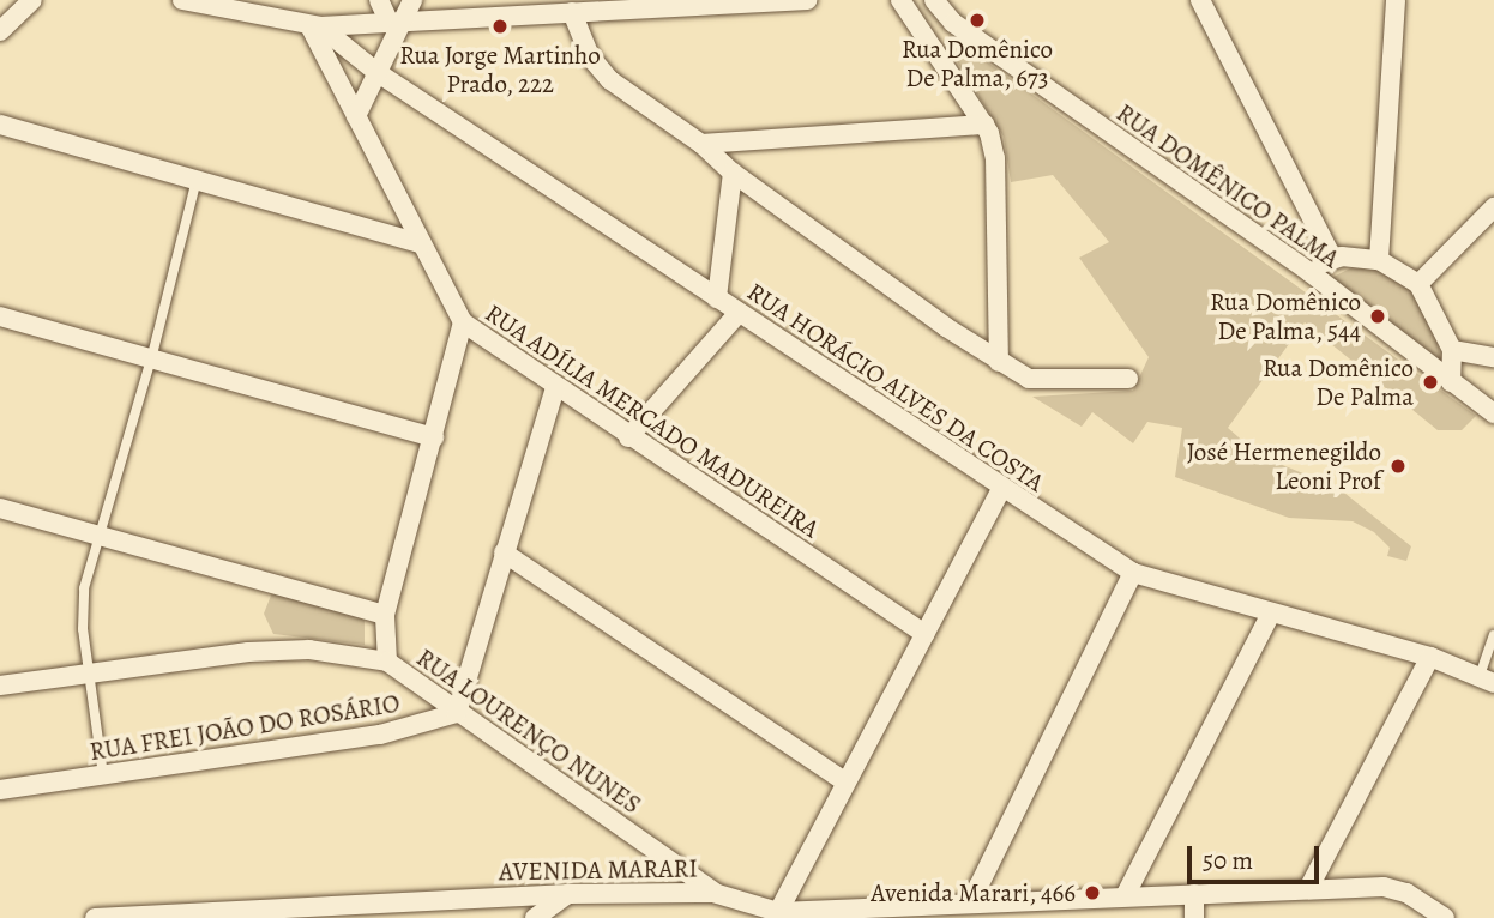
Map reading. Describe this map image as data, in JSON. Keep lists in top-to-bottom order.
{
  "streets": {
    "street": [
      "RUA DOMÊNICO PALMA",
      "RUA HORÁCIO ALVES DA COSTA",
      "RUA ADÍLIA MERCADO MADUREIRA",
      "RUA FREI JOÃO DO ROSÁRIO",
      "RUA LOURENÇO NUNES",
      "AVENIDA MARARI"
    ]
  },
  "crossings": [
    ["RUA HORÁCIO ALVES DA COSTA", "RUA ADÍLIA MERCADO MADUREIRA"],
    ["RUA FREI JOÃO DO ROSÁRIO", "RUA LOURENÇO NUNES"],
    ["RUA LOURENÇO NUNES", "AVENIDA MARARI"]
  ],
  "places": [
    "Rua Domênico De Palma, 673",
    "Rua Jorge Martinho Prado, 222",
    "Rua Domênico De Palma, 544",
    "Rua Domênico De Palma",
    "José Hermenegildo Leoni Prof",
    "Avenida Marari, 466"
  ],
  "scale_bar": "50 m"
}
